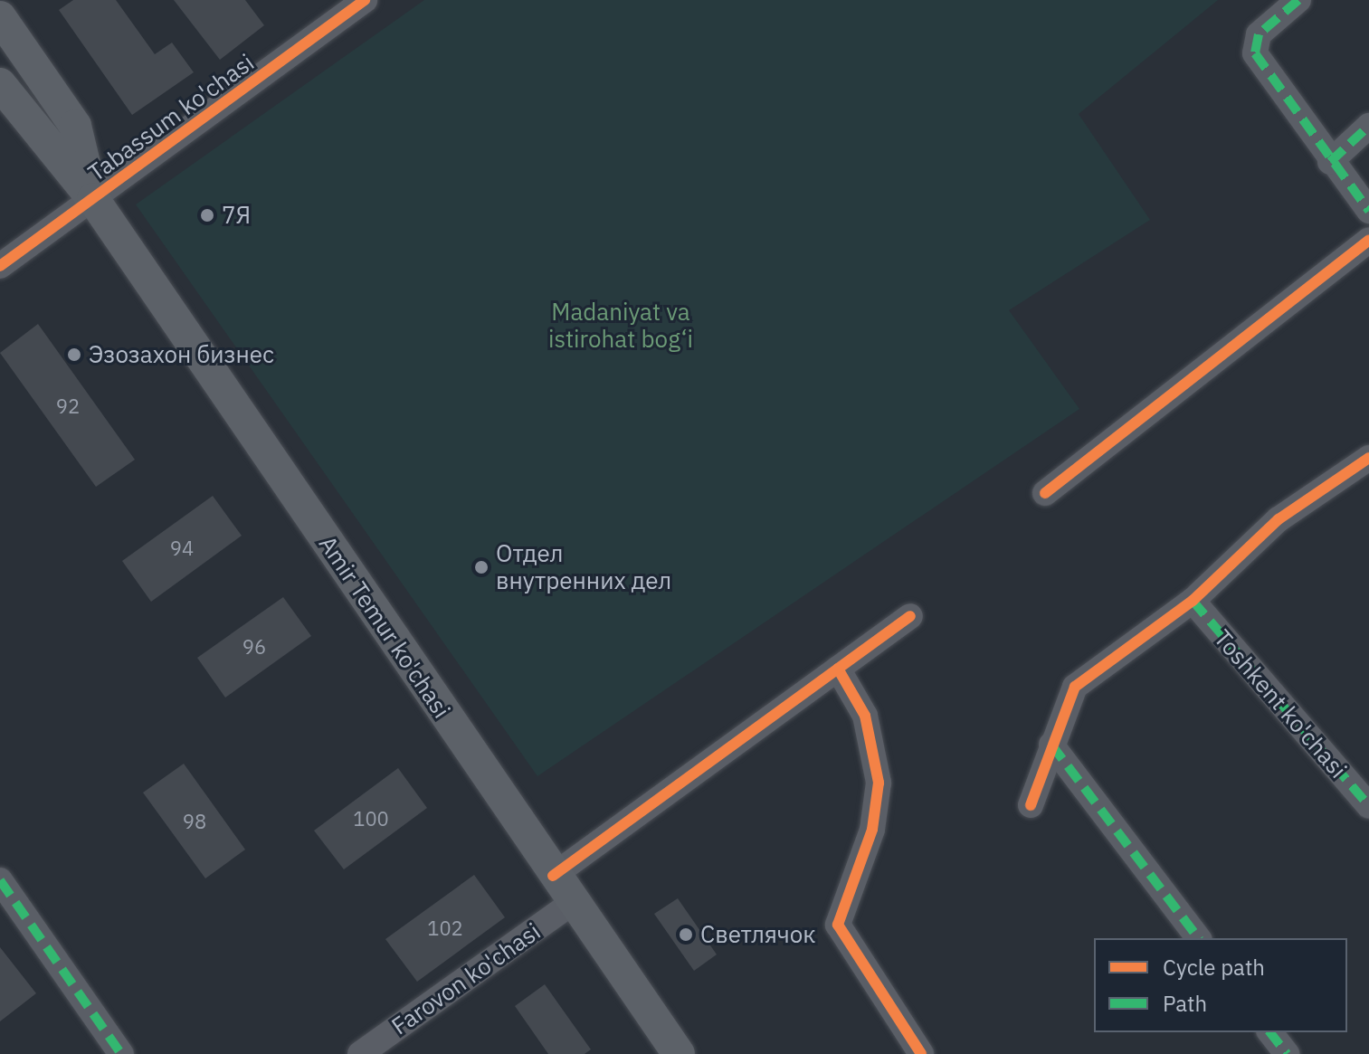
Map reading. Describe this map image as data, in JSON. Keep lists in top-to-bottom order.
{
  "streets": {
    "main road": ["Amir Temur ko'chasi"],
    "street": ["Tabassum ko'chasi", "Toshkent ko'chasi", "Farovon ko'chasi"]
  },
  "crossings": [
    ["Tabassum ko'chasi", "Amir Temur ko'chasi"],
    ["Amir Temur ko'chasi", "Farovon ko'chasi"]
  ],
  "parks": ["Madaniyat va istirohat bog‘i"],
  "places": [
    "7Я",
    "Эзозахон бизнес",
    "Отдел внутренних дел",
    "Светлячок"
  ],
  "house_numbers": [
    "92",
    "94",
    "96",
    "100",
    "98",
    "102"
  ],
  "legend": ["Cycle path", "Path"]
}
